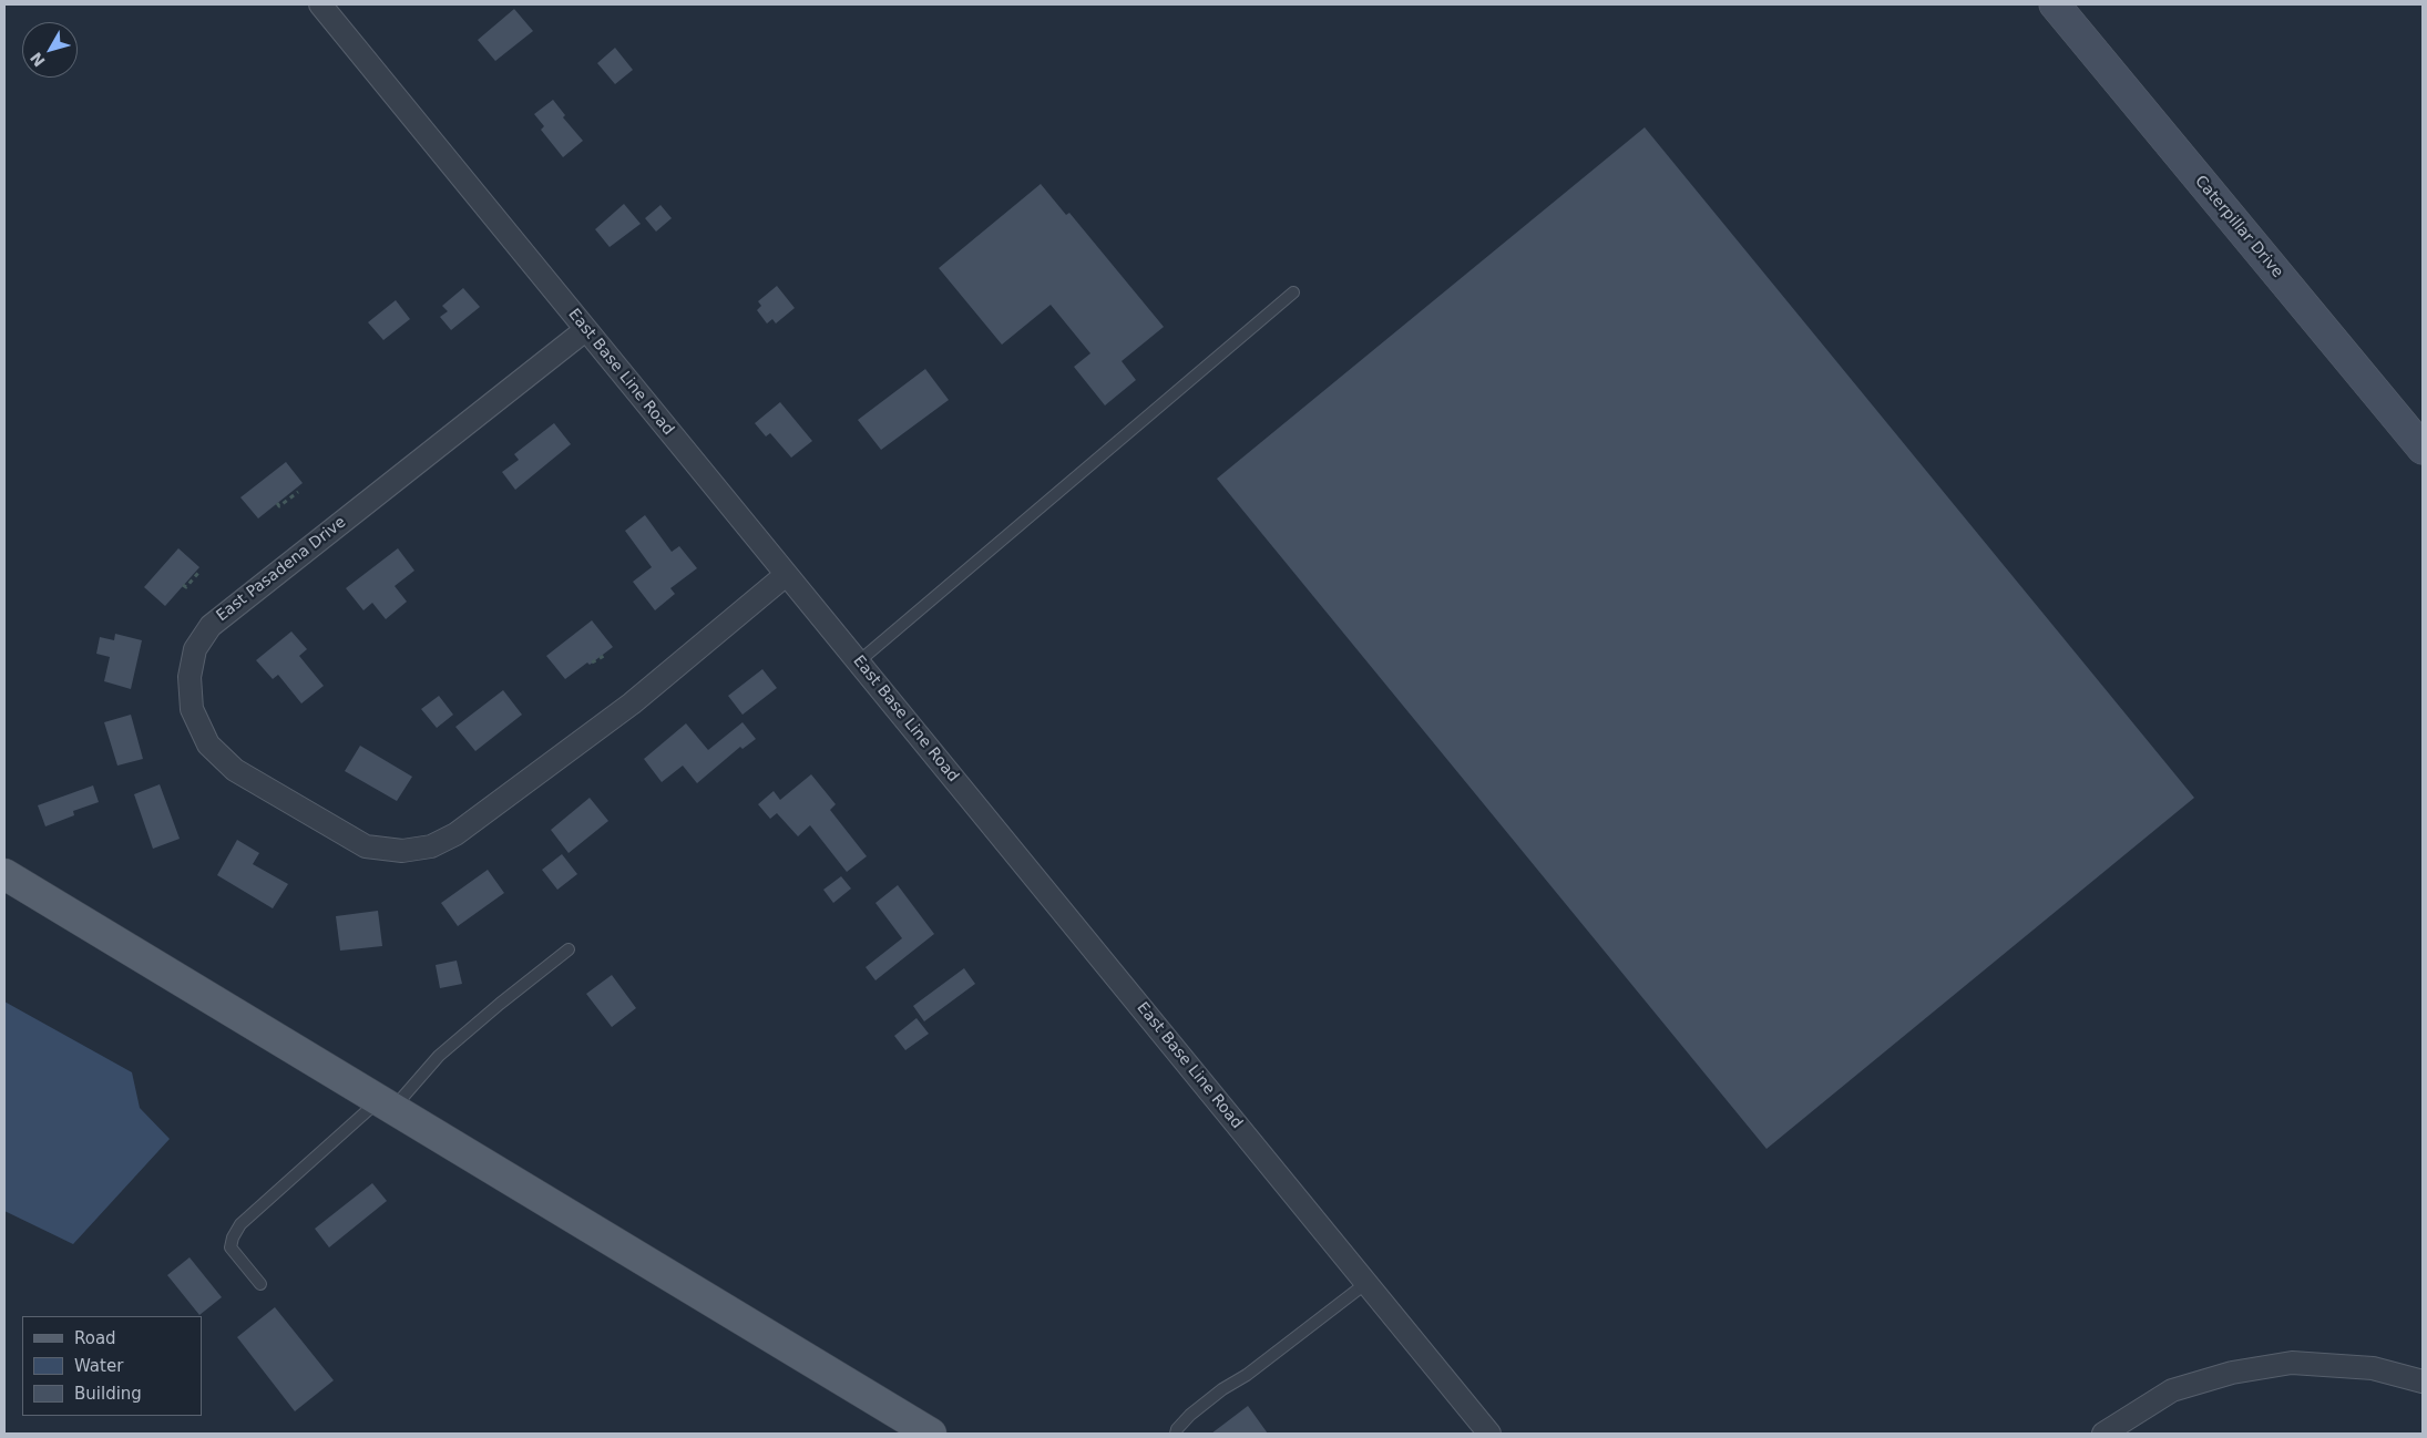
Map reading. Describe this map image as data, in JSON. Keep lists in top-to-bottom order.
{
  "streets": {
    "street": ["Caterpillar Drive", "East Base Line Road", "East Pasadena Drive"]
  },
  "crossings": [
    ["East Base Line Road", "East Pasadena Drive"]
  ],
  "legend": ["Road", "Water", "Building"],
  "north": "bottom left"
}
